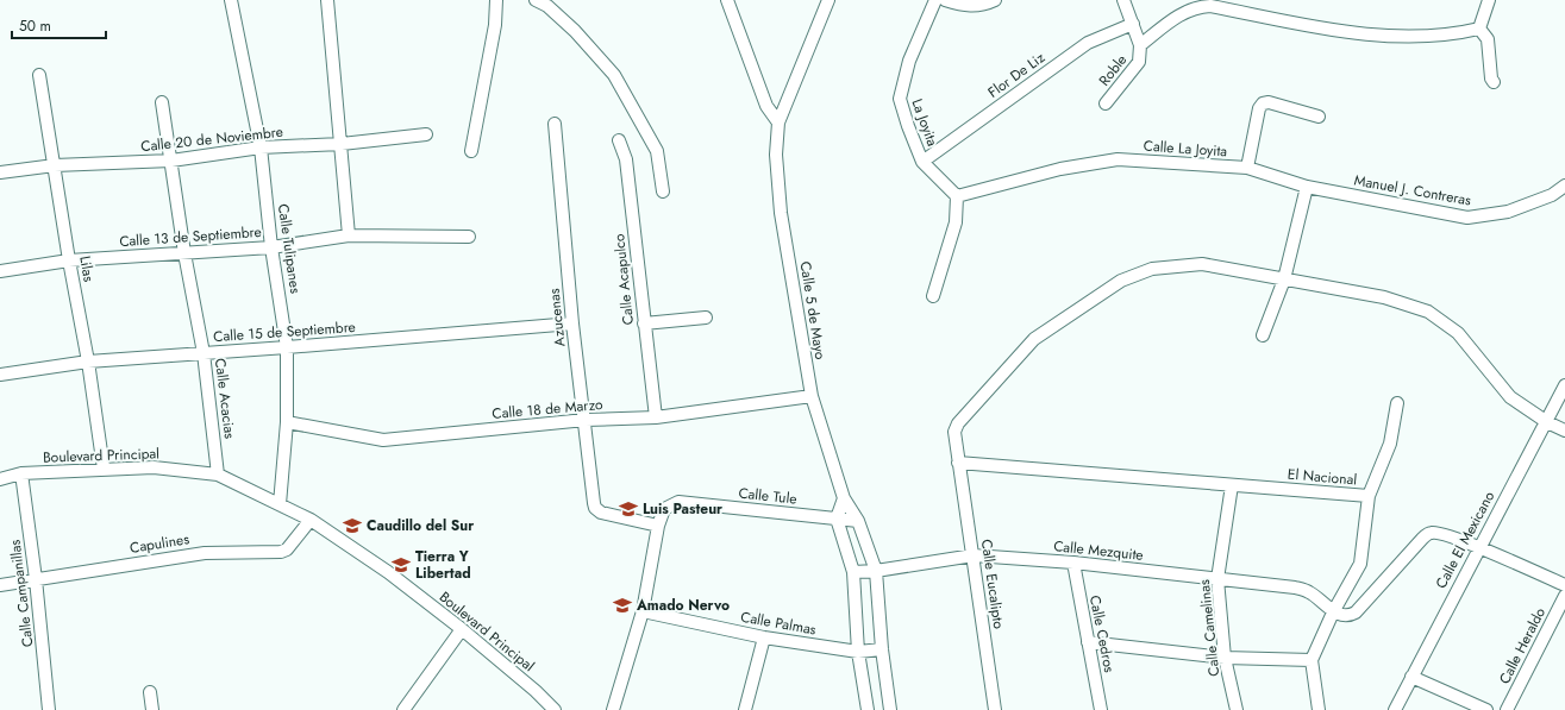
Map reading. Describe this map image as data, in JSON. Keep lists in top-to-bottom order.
{
  "streets": {
    "street": [
      "Roble",
      "Flor De Liz",
      "La Joyita",
      "Calle 20 de Noviembre",
      "Calle La Joyita",
      "Manuel J. Contreras",
      "Calle 13 de Septiembre",
      "Calle Tulipanes",
      "Lilas",
      "Calle Acapulco",
      "Calle 5 de Mayo",
      "Azucenas",
      "Calle 15 de Septiembre",
      "Calle Acacias",
      "Calle 18 de Marzo",
      "Boulevard Principal",
      "El Nacional",
      "Calle Tule",
      "Calle El Mexicano",
      "Capulines",
      "Calle Mezquite",
      "Calle Eucalipto",
      "Calle Campanillas",
      "Calle Palmas",
      "Calle Camelinas",
      "Calle Cedros",
      "Calle Heraldo"
    ]
  },
  "crossings": [
    ["Roble", "Flor De Liz"],
    ["Flor De Liz", "La Joyita"],
    ["La Joyita", "Calle La Joyita"],
    ["Calle 20 de Noviembre", "Calle Tulipanes"],
    ["Calle 20 de Noviembre", "Lilas"],
    ["Calle 20 de Noviembre", "Calle Acacias"],
    ["Calle La Joyita", "Manuel J. Contreras"],
    ["Calle 13 de Septiembre", "Calle Tulipanes"],
    ["Calle 13 de Septiembre", "Lilas"],
    ["Calle 13 de Septiembre", "Calle Acacias"],
    ["Calle Tulipanes", "Calle 15 de Septiembre"],
    ["Calle Tulipanes", "Calle 18 de Marzo"],
    ["Calle Tulipanes", "Boulevard Principal"],
    ["Lilas", "Calle 15 de Septiembre"],
    ["Lilas", "Boulevard Principal"],
    ["Calle Acapulco", "Calle 18 de Marzo"],
    ["Calle 5 de Mayo", "Calle 18 de Marzo"],
    ["Calle 5 de Mayo", "Calle Tule"],
    ["Calle 5 de Mayo", "Calle Mezquite"],
    ["Calle 5 de Mayo", "Calle Palmas"],
    ["Azucenas", "Calle 15 de Septiembre"],
    ["Azucenas", "Calle 18 de Marzo"],
    ["Azucenas", "Calle Tule"],
    ["Calle 15 de Septiembre", "Calle Acacias"],
    ["Calle Acacias", "Boulevard Principal"],
    ["Boulevard Principal", "Capulines"],
    ["Boulevard Principal", "Calle Campanillas"],
    ["El Nacional", "Calle Mezquite"],
    ["El Nacional", "Calle Eucalipto"],
    ["El Nacional", "Calle Camelinas"],
    ["Calle El Mexicano", "Calle Eucalipto"],
    ["Capulines", "Calle Campanillas"],
    ["Calle Mezquite", "Calle Eucalipto"],
    ["Calle Mezquite", "Calle Camelinas"],
    ["Calle Mezquite", "Calle Cedros"]
  ],
  "places": {
    "school or university": [
      "Luis Pasteur",
      "Caudillo del Sur",
      "Tierra Y Libertad",
      "Amado Nervo"
    ]
  },
  "scale_bar": "50 m"
}
